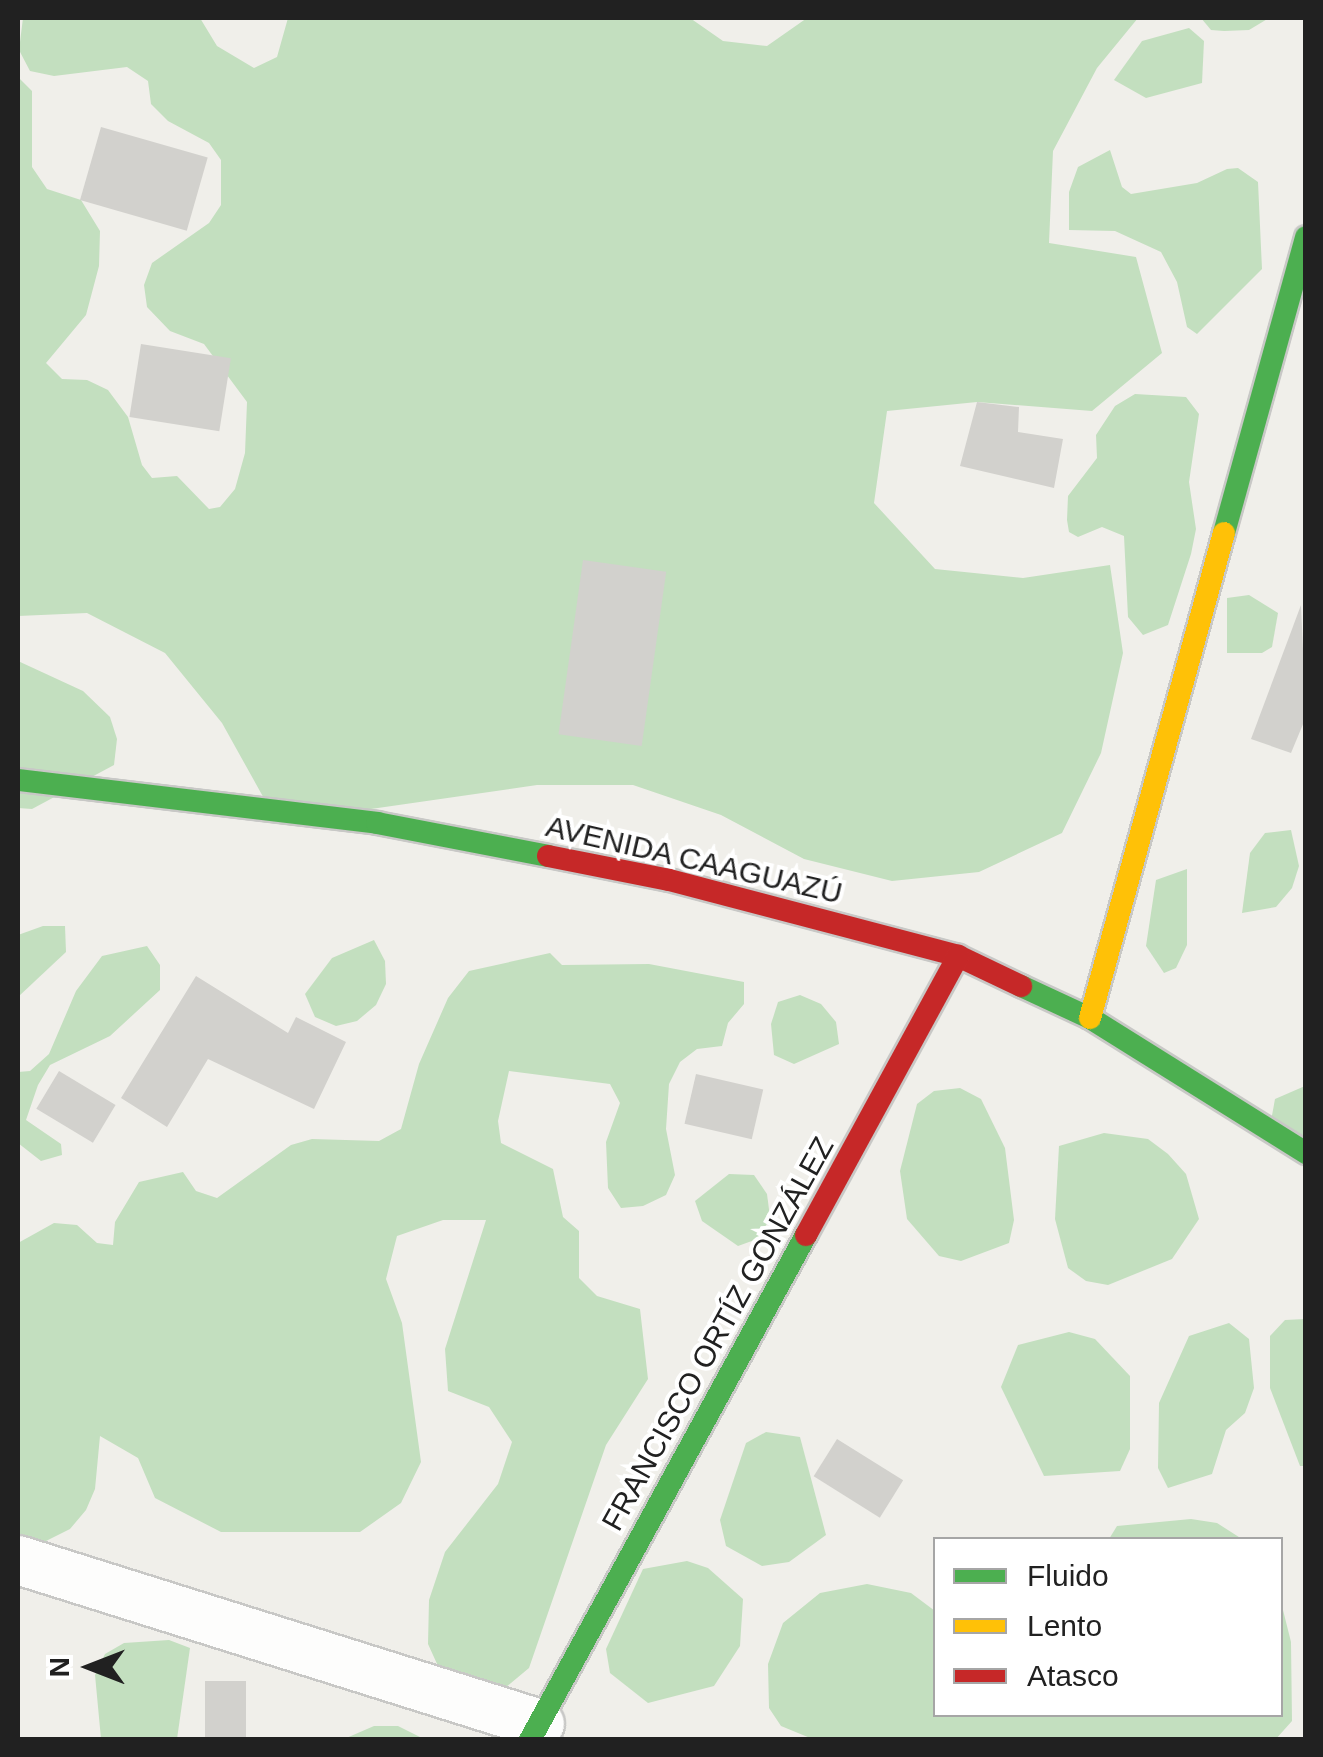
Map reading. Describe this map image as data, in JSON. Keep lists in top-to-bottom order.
{
  "streets": {
    "street": ["AVENIDA CAAGUAZÚ", "FRANCISCO ORTÍZ GONZÁLEZ"]
  },
  "crossings": [
    ["AVENIDA CAAGUAZÚ", "FRANCISCO ORTÍZ GONZÁLEZ"]
  ],
  "legend": ["Fluido", "Lento", "Atasco"],
  "north": "left"
}
